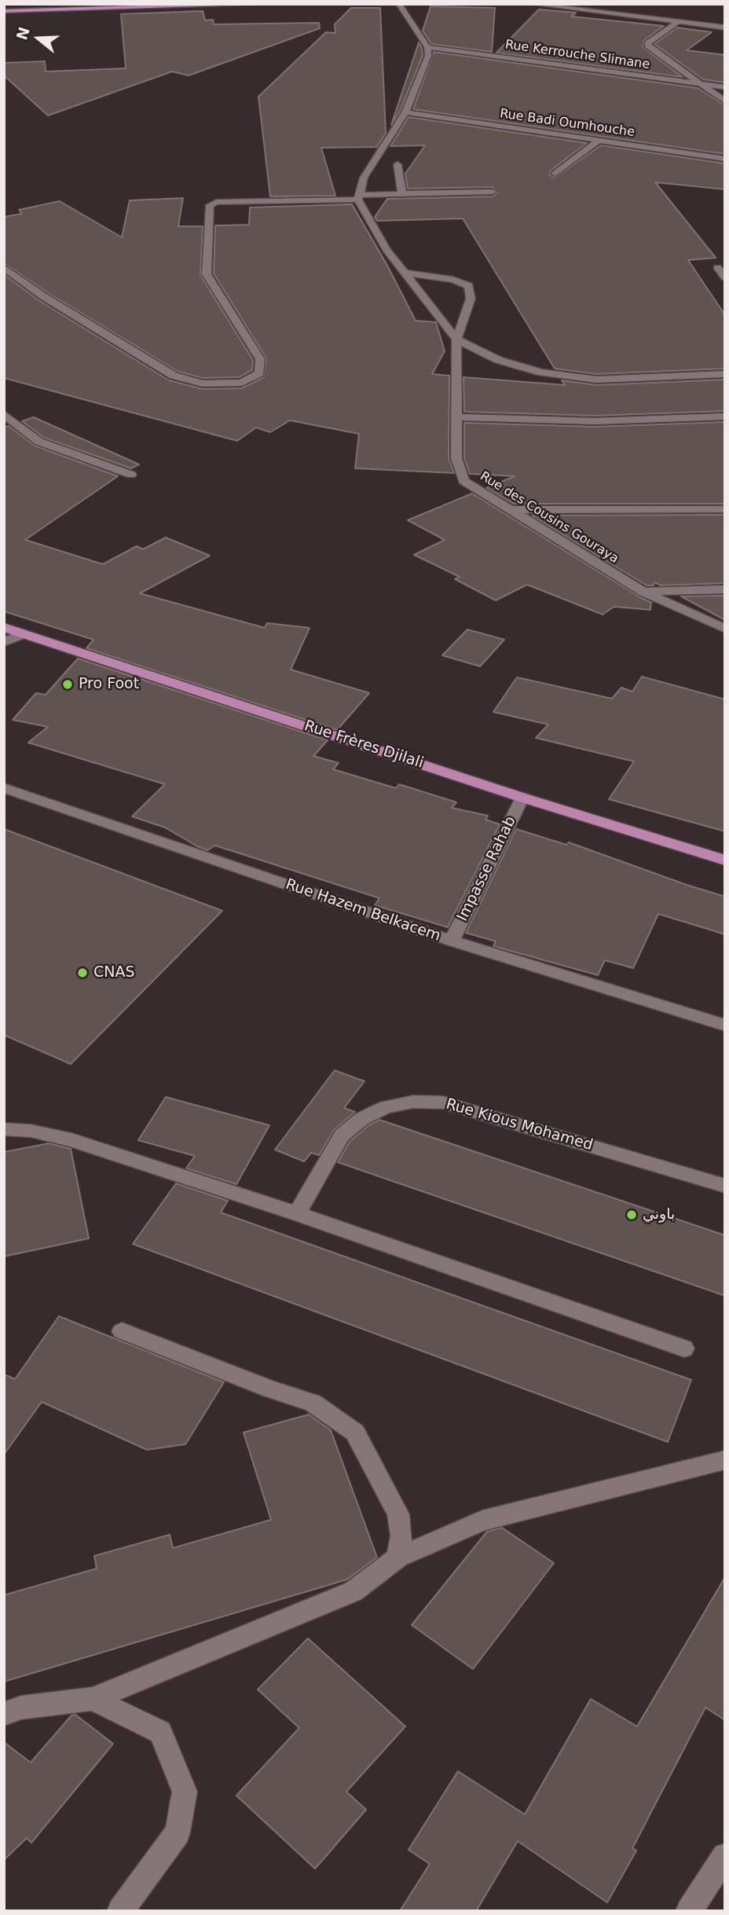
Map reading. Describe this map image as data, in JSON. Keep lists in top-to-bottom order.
{
  "streets": {
    "main road": ["Rue Frères Djilali"],
    "street": [
      "Rue Kerrouche Slimane",
      "Rue Badi Oumhouche",
      "Rue des Cousins Gouraya",
      "Impasse Rahab",
      "Rue Hazem Belkacem",
      "Rue Kious Mohamed"
    ]
  },
  "crossings": [
    ["Rue Frères Djilali", "Impasse Rahab"],
    ["Impasse Rahab", "Rue Hazem Belkacem"]
  ],
  "places": ["Pro Foot", "CNAS", "باوني"],
  "north": "left"
}
